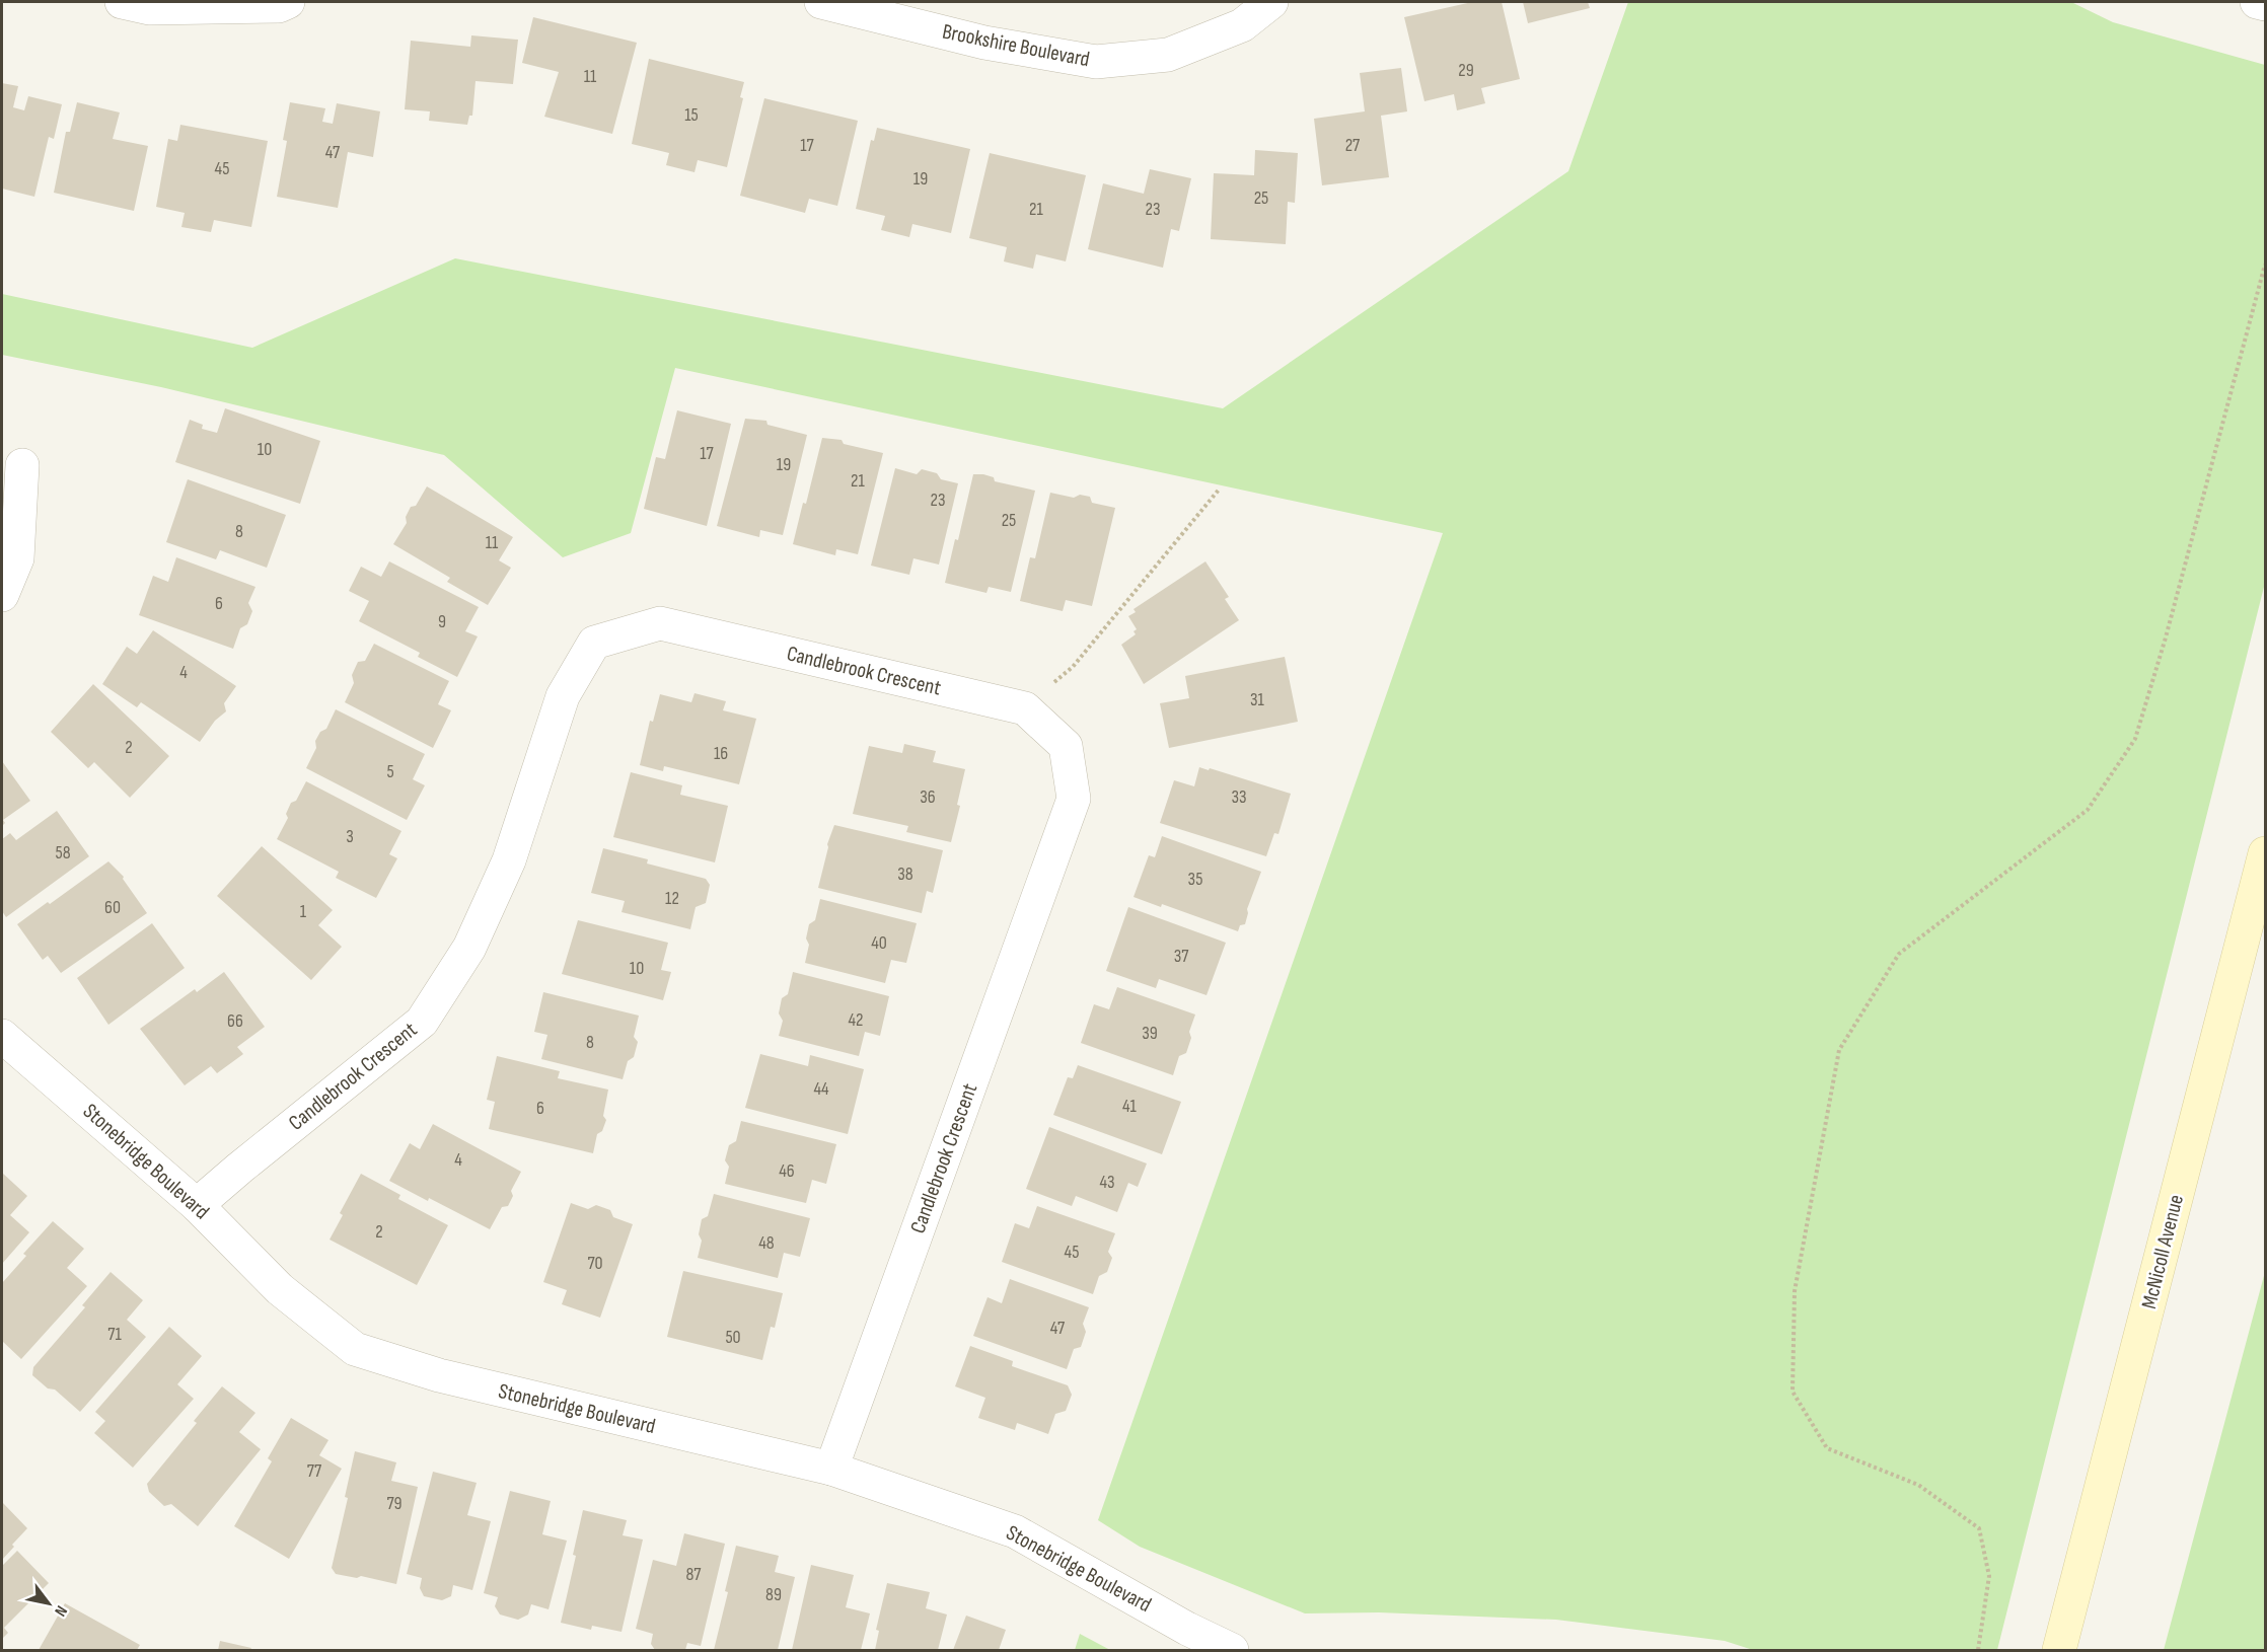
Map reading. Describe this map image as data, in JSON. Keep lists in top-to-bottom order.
{
  "streets": {
    "main road": ["McNicoll Avenue"],
    "street": ["Brookshire Boulevard", "Candlebrook Crescent", "Stonebridge Boulevard"]
  },
  "crossings": [
    ["Candlebrook Crescent", "Stonebridge Boulevard"]
  ],
  "house_numbers": [
    "29",
    "11",
    "15",
    "17",
    "27",
    "47",
    "45",
    "19",
    "25",
    "21",
    "23",
    "10",
    "17",
    "19",
    "21",
    "23",
    "25",
    "8",
    "11",
    "6",
    "9",
    "4",
    "31",
    "2",
    "16",
    "5",
    "36",
    "33",
    "3",
    "58",
    "38",
    "35",
    "12",
    "60",
    "1",
    "40",
    "37",
    "10",
    "42",
    "66",
    "39",
    "8",
    "44",
    "41",
    "6",
    "4",
    "46",
    "43",
    "2",
    "48",
    "45",
    "70",
    "47",
    "71",
    "50",
    "77",
    "79",
    "87",
    "89"
  ],
  "north": "bottom right"
}
